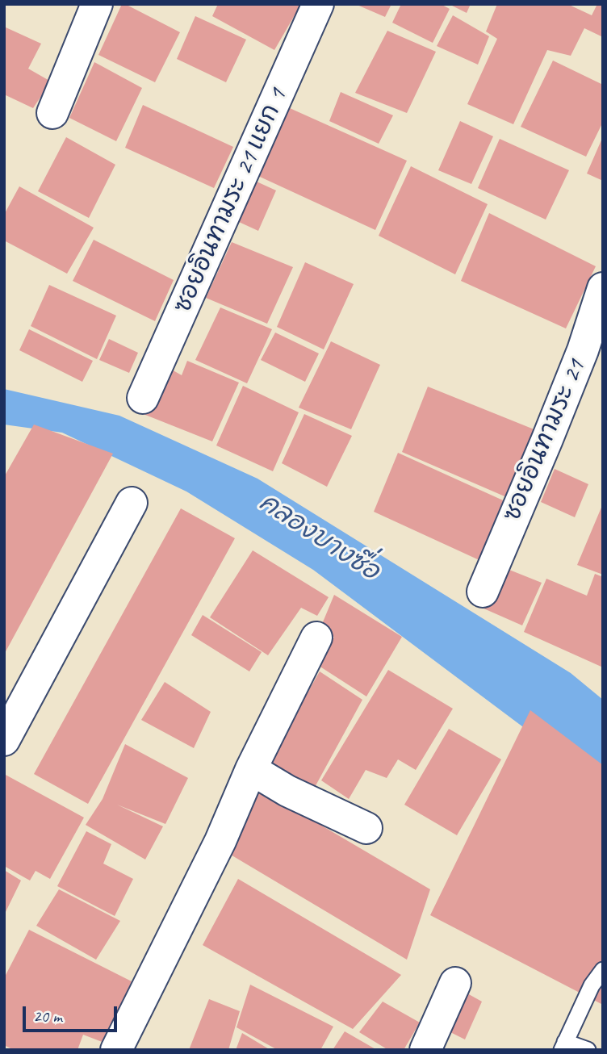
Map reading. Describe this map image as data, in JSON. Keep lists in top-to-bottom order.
{
  "streets": {
    "street": ["ซอยอินทามระ 21 แยก 1", "ซอยอินทามระ 21"]
  },
  "water": ["คลองบางซื่อ"],
  "scale_bar": "20 m"
}
